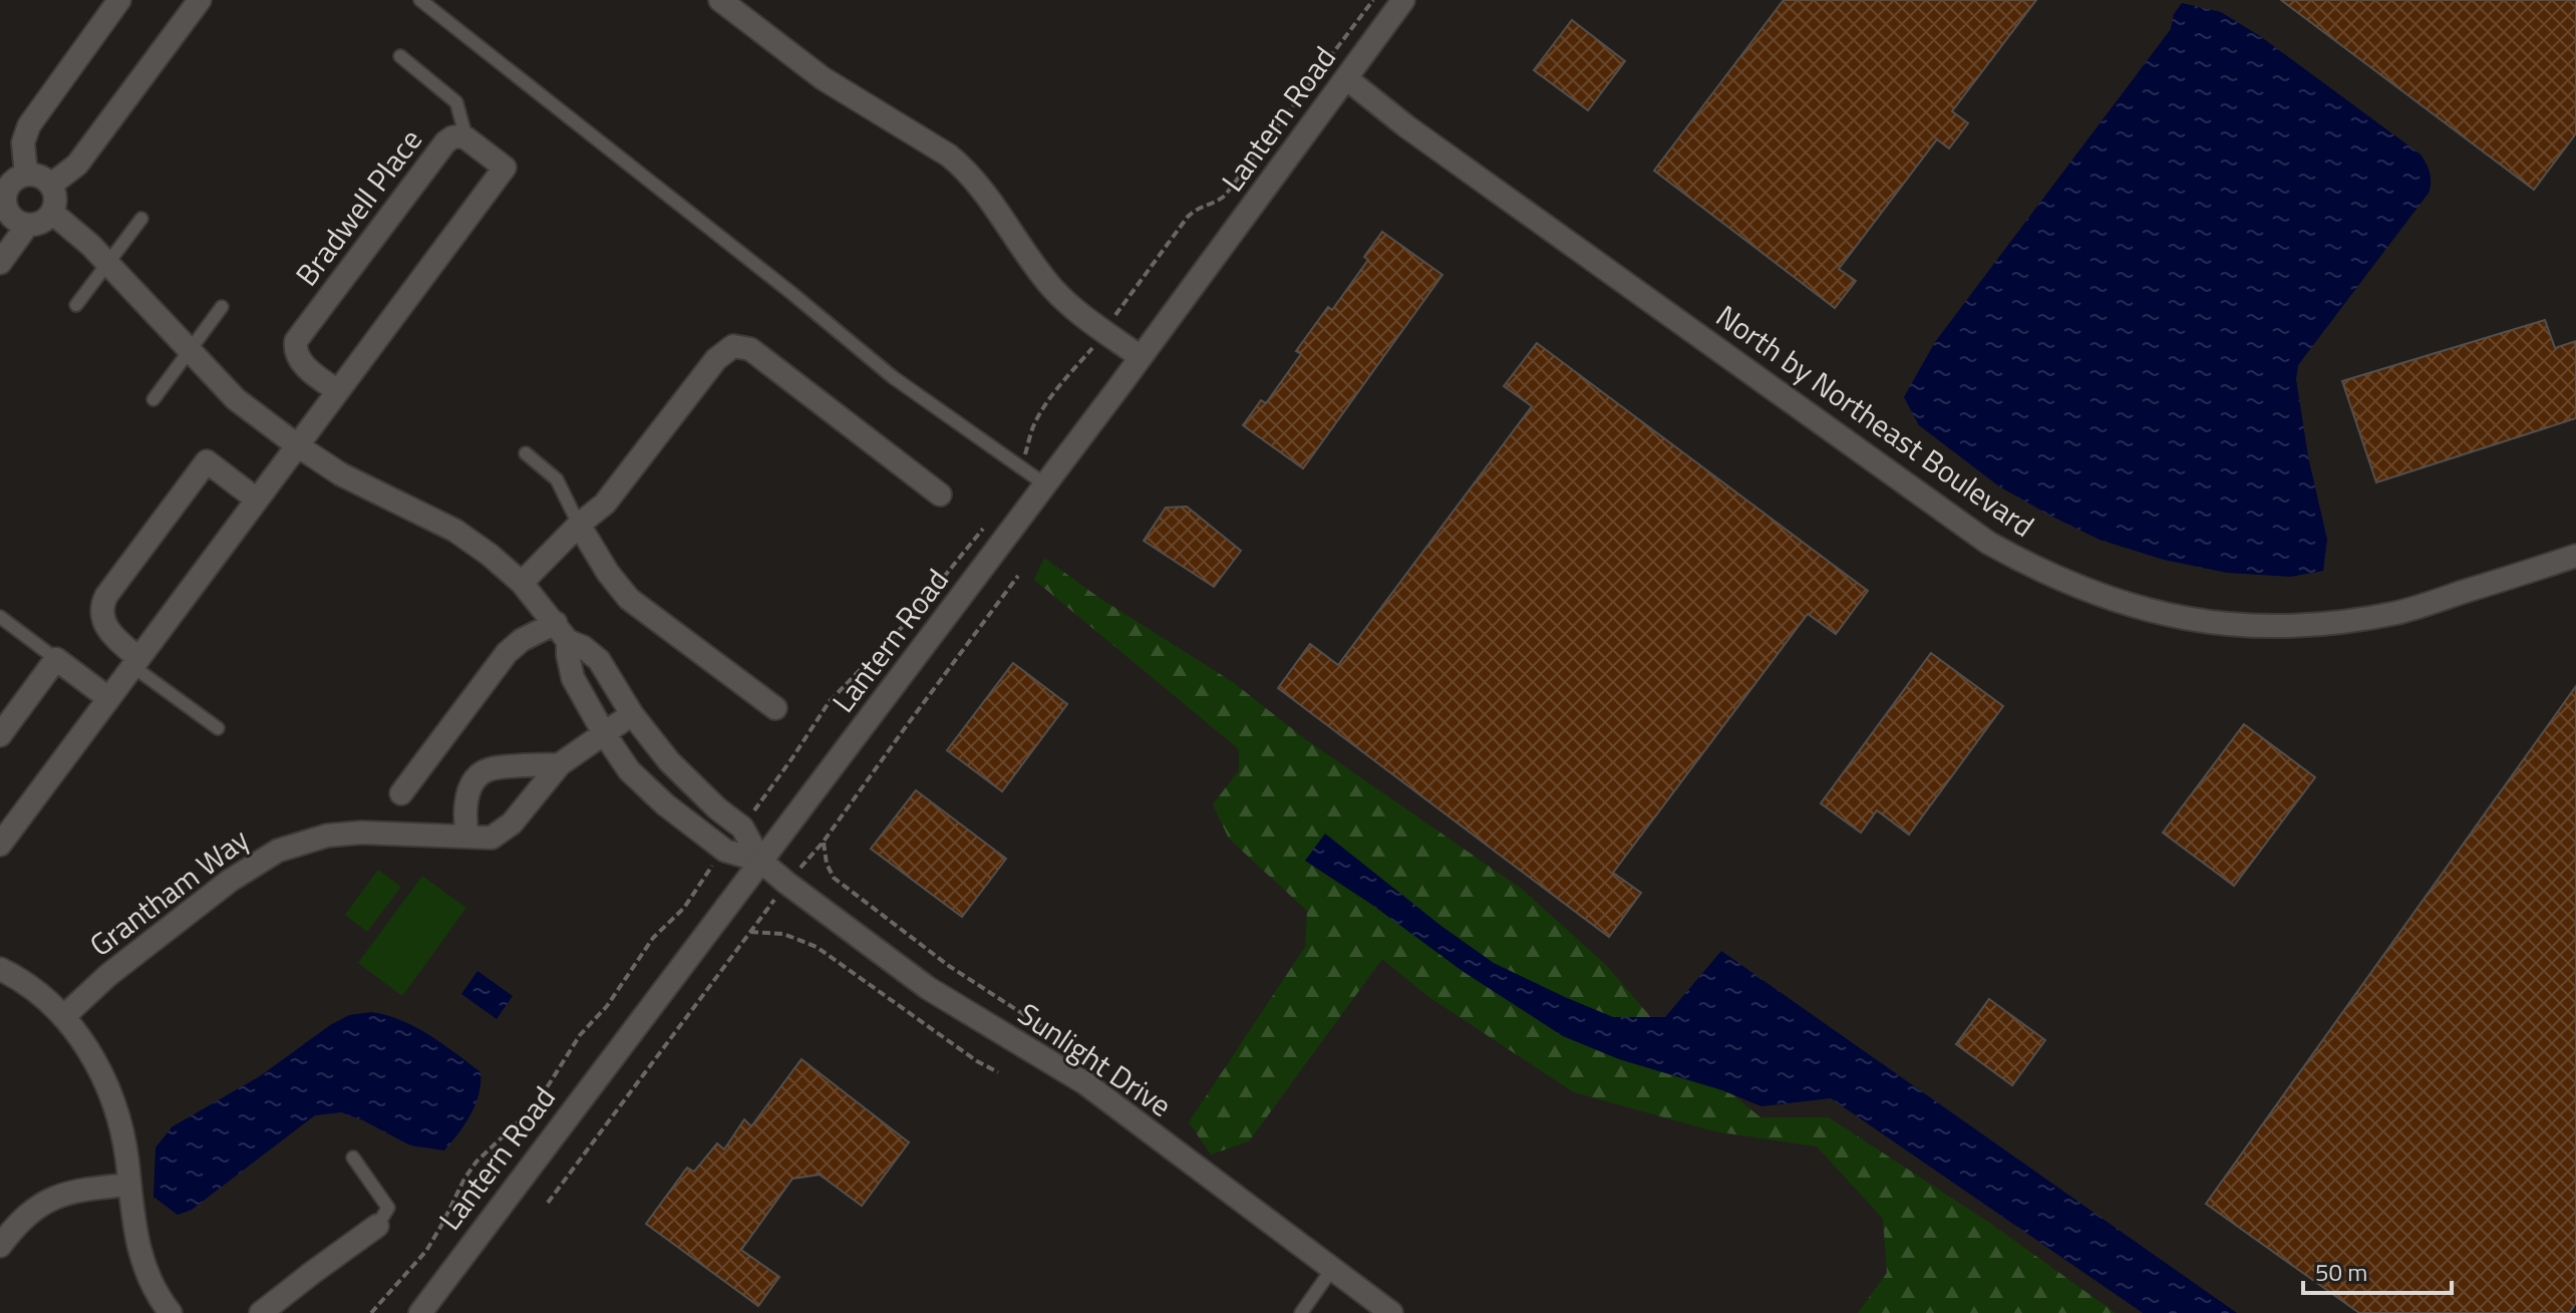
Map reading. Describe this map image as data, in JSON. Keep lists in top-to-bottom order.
{
  "streets": {
    "street": [
      "Lantern Road",
      "Bradwell Place",
      "North by Northeast Boulevard",
      "Grantham Way",
      "Sunlight Drive"
    ]
  },
  "crossings": [
    ["Lantern Road", "North by Northeast Boulevard"],
    ["Lantern Road", "Sunlight Drive"]
  ],
  "scale_bar": "50 m"
}
